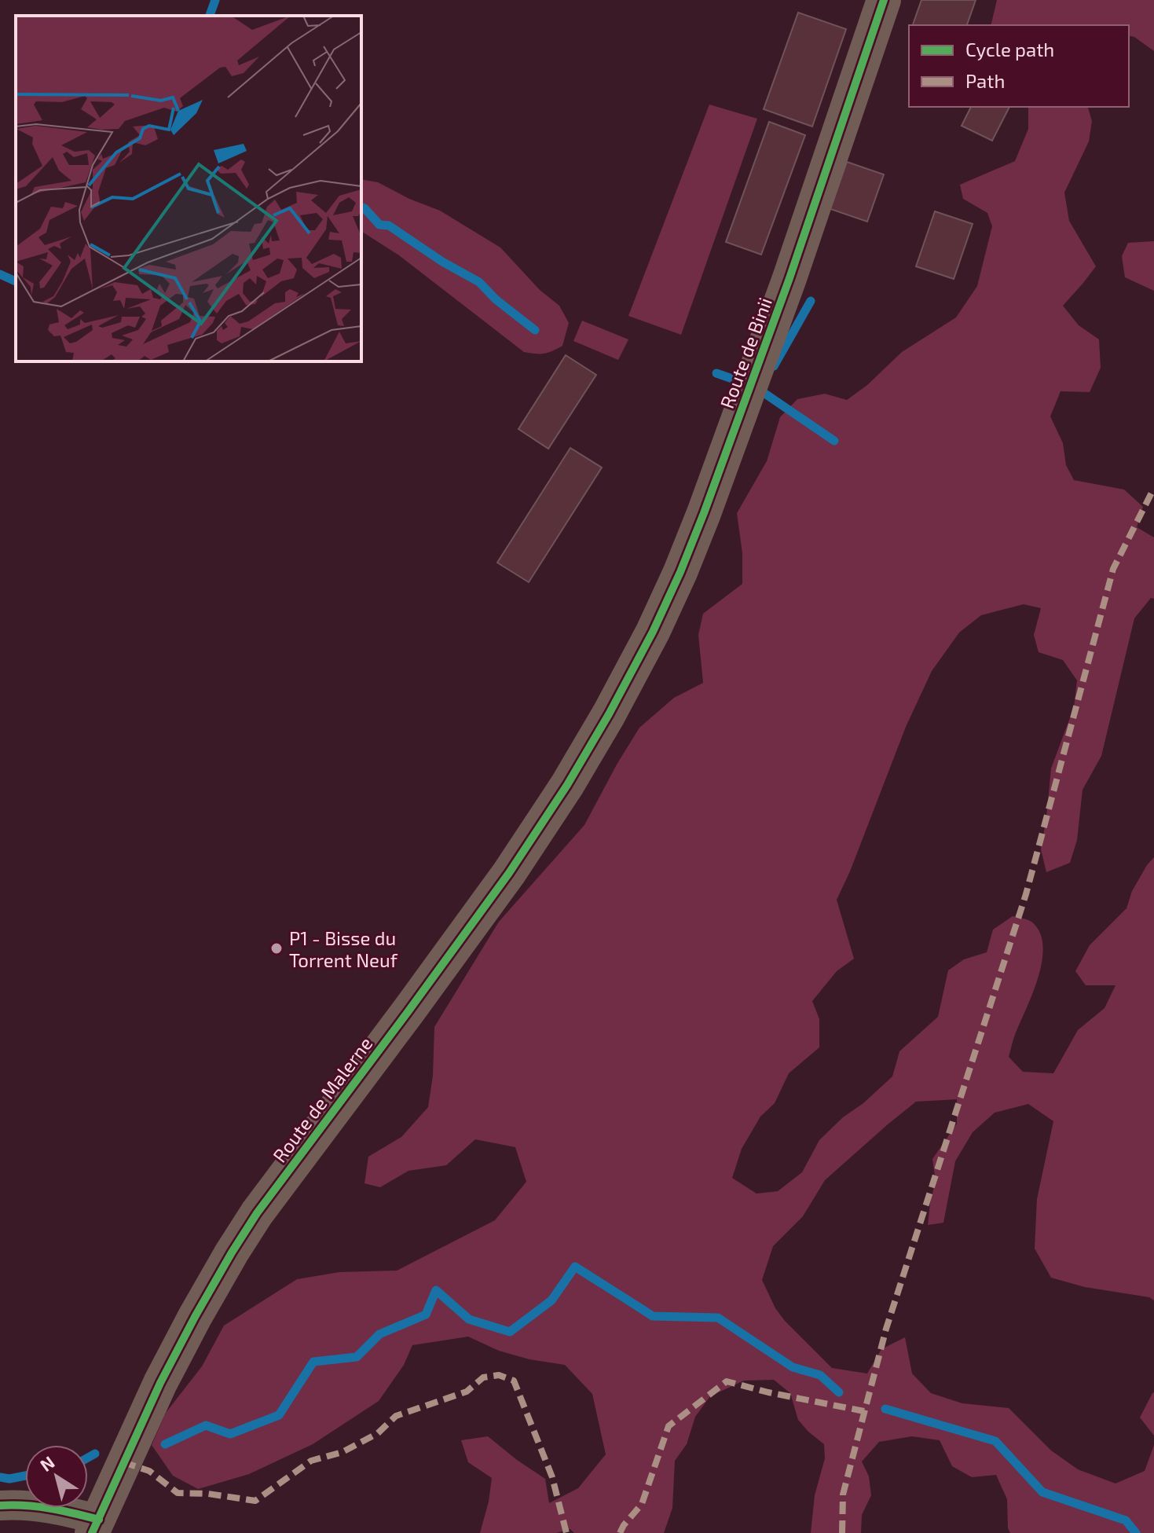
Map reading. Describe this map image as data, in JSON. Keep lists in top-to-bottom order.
{
  "streets": {
    "street": ["Route de Binii", "Route de Malerne"]
  },
  "crossings": [
    ["Route de Binii", "Route de Malerne"]
  ],
  "places": ["P1 - Bisse du Torrent Neuf"],
  "legend": ["Cycle path", "Path"],
  "north": "top left"
}
